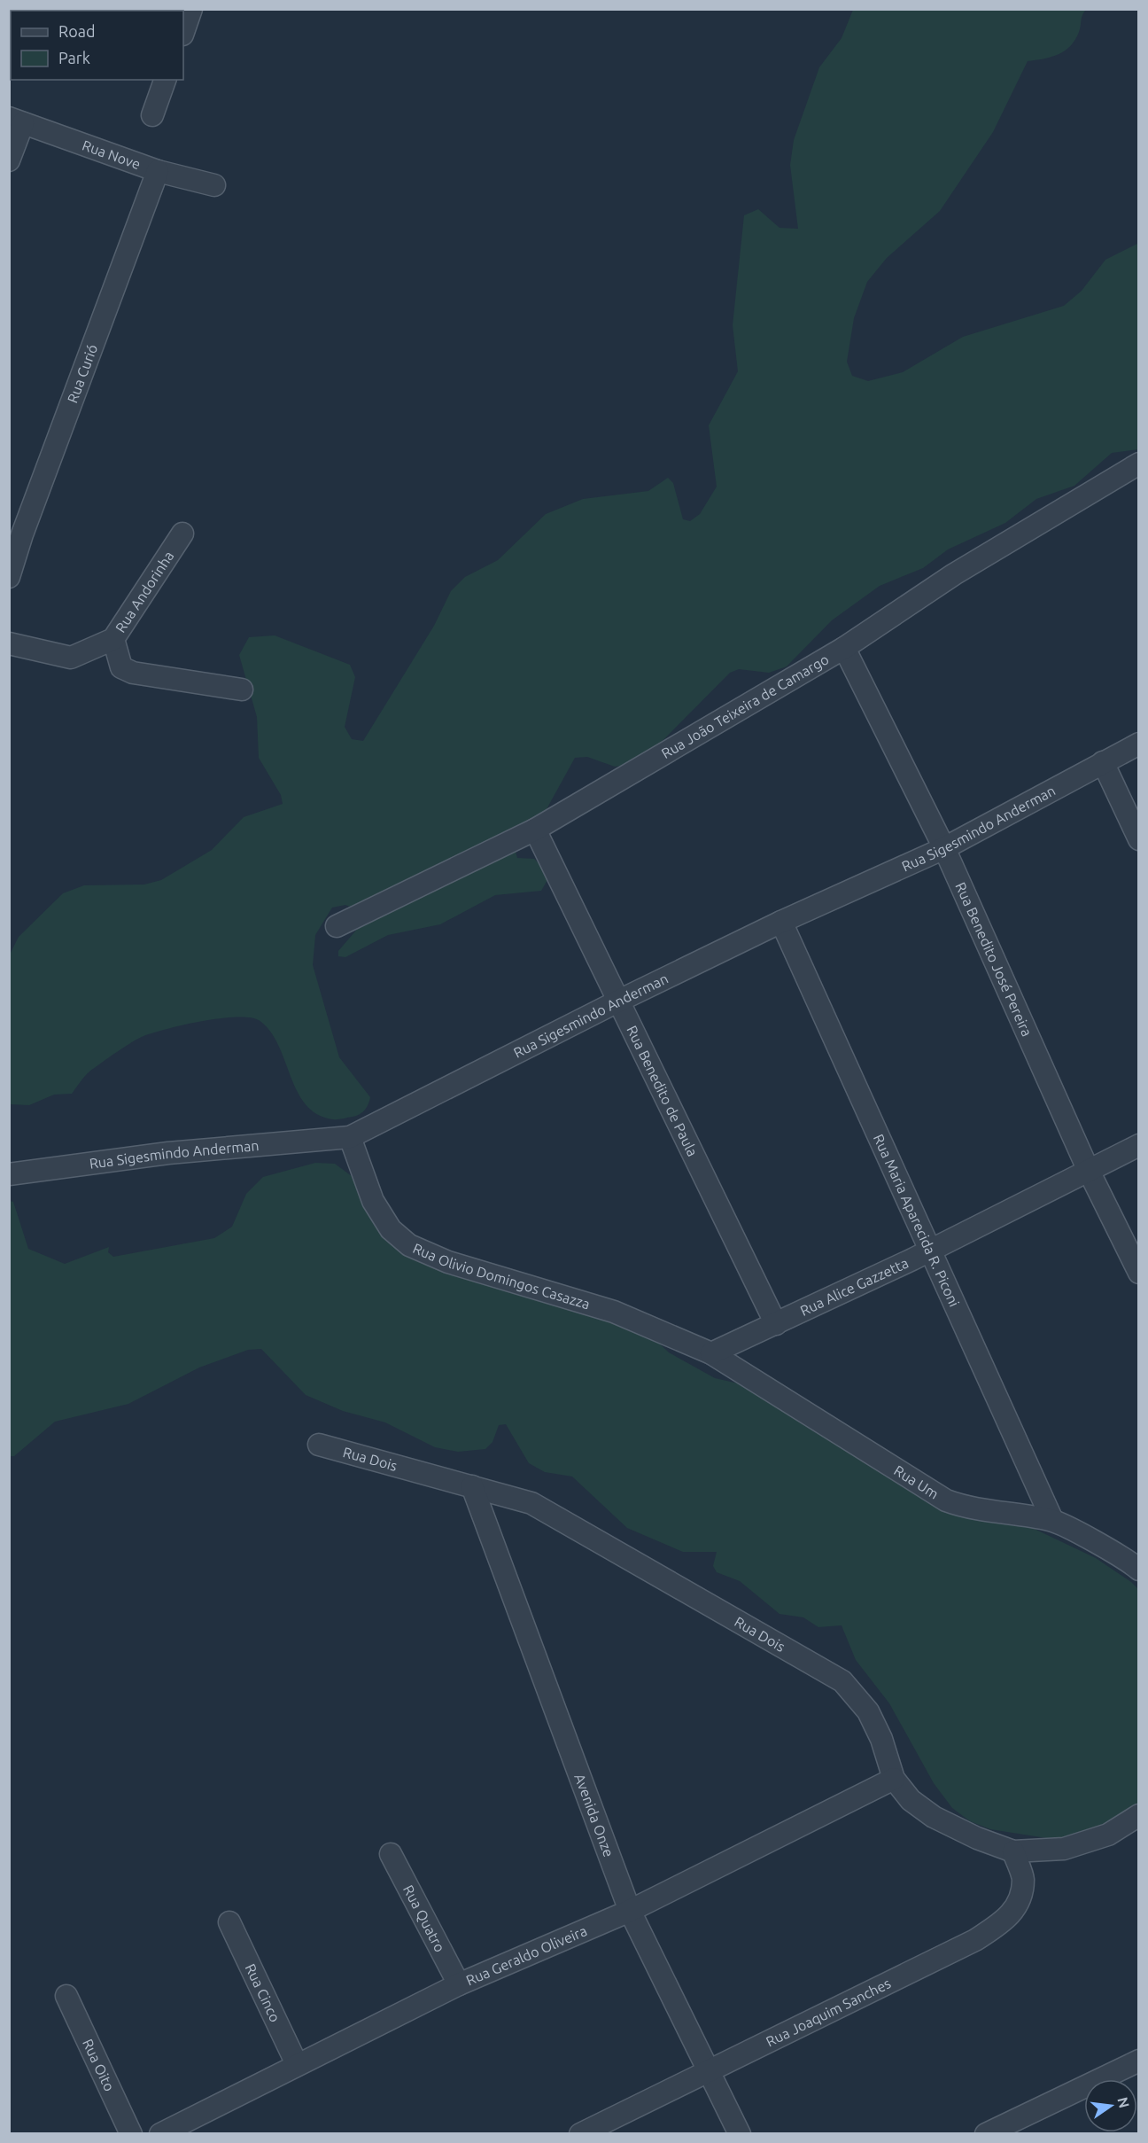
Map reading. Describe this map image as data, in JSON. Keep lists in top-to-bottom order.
{
  "streets": {
    "street": [
      "Rua Nove",
      "Rua Curió",
      "Rua Andorinha",
      "Rua João Teixeira de Camargo",
      "Rua Sigesmindo Anderman",
      "Rua Benedito José Pereira",
      "Rua Benedito de Paula",
      "Rua Maria Aparecida R. Piconi",
      "Rua Olivio Domingos Casazza",
      "Rua Alice Gazzetta",
      "Rua Dois",
      "Rua Um",
      "Avenida Onze",
      "Rua Quatro",
      "Rua Geraldo Oliveira",
      "Rua Cinco",
      "Rua Joaquim Sanches",
      "Rua Oito"
    ]
  },
  "crossings": [
    ["Rua Nove", "Rua Curió"],
    ["Rua João Teixeira de Camargo", "Rua Benedito José Pereira"],
    ["Rua João Teixeira de Camargo", "Rua Benedito de Paula"],
    ["Rua Sigesmindo Anderman", "Rua Benedito José Pereira"],
    ["Rua Sigesmindo Anderman", "Rua Benedito de Paula"],
    ["Rua Sigesmindo Anderman", "Rua Maria Aparecida R. Piconi"],
    ["Rua Sigesmindo Anderman", "Rua Olivio Domingos Casazza"],
    ["Rua Benedito José Pereira", "Rua Alice Gazzetta"],
    ["Rua Benedito de Paula", "Rua Alice Gazzetta"],
    ["Rua Maria Aparecida R. Piconi", "Rua Alice Gazzetta"],
    ["Rua Maria Aparecida R. Piconi", "Rua Um"],
    ["Rua Olivio Domingos Casazza", "Rua Alice Gazzetta"],
    ["Rua Olivio Domingos Casazza", "Rua Um"],
    ["Rua Alice Gazzetta", "Rua Um"],
    ["Rua Dois", "Avenida Onze"],
    ["Rua Dois", "Rua Geraldo Oliveira"],
    ["Rua Dois", "Rua Joaquim Sanches"],
    ["Avenida Onze", "Rua Geraldo Oliveira"],
    ["Avenida Onze", "Rua Joaquim Sanches"],
    ["Rua Quatro", "Rua Geraldo Oliveira"],
    ["Rua Geraldo Oliveira", "Rua Cinco"]
  ],
  "legend": ["Road", "Park"],
  "north": "right"
}
